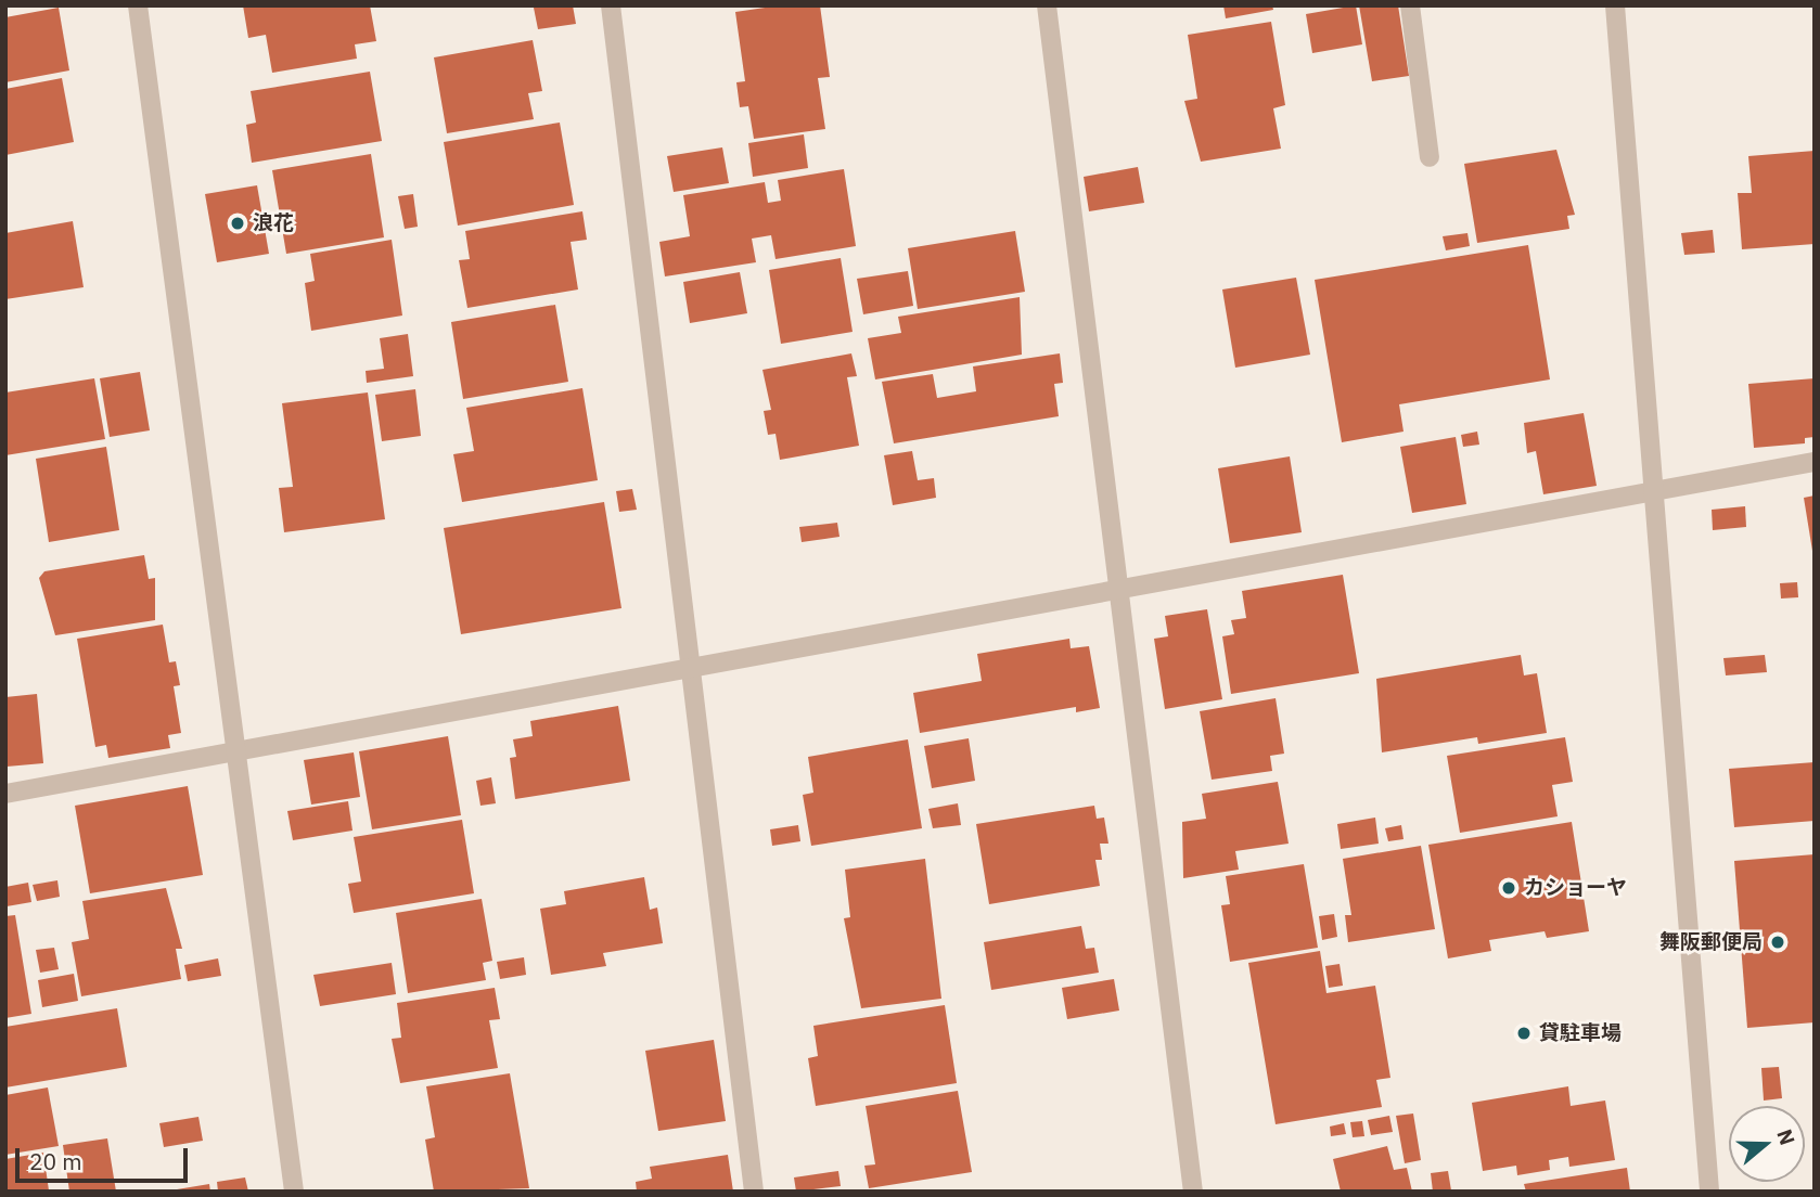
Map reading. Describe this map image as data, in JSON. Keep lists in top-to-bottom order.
{
  "places": [
    "浪花",
    "カショーヤ",
    "舞阪郵便局",
    "貸駐車場"
  ],
  "scale_bar": "20 m",
  "north": "right"
}
